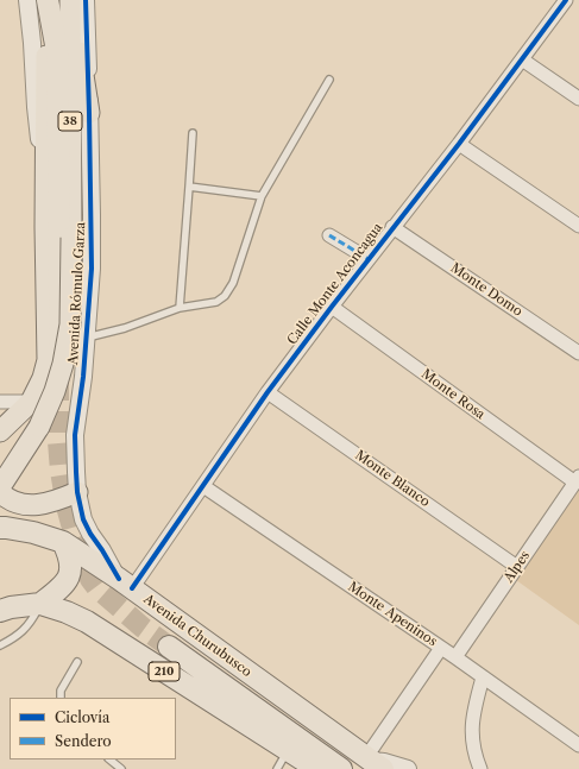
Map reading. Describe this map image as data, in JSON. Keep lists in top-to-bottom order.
{
  "streets": {
    "highway": ["Avenida Churubusco", "210"],
    "main road": ["38", "Avenida Rómulo Garza"],
    "street": [
      "Calle Monte Aconcagua",
      "Monte Domo",
      "Monte Rosa",
      "Monte Blanco",
      "Alpes",
      "Monte Apeninos"
    ]
  },
  "crossings": [
    ["Calle Monte Aconcagua", "Monte Domo"],
    ["Calle Monte Aconcagua", "Avenida Rómulo Garza"],
    ["Calle Monte Aconcagua", "Monte Rosa"],
    ["Calle Monte Aconcagua", "Monte Blanco"],
    ["Calle Monte Aconcagua", "Monte Apeninos"],
    ["Calle Monte Aconcagua", "Avenida Churubusco"],
    ["Avenida Rómulo Garza", "Avenida Churubusco"],
    ["Monte Rosa", "Alpes"],
    ["Monte Blanco", "Alpes"],
    ["Alpes", "Monte Apeninos"]
  ],
  "legend": ["Ciclovía", "Sendero"]
}
